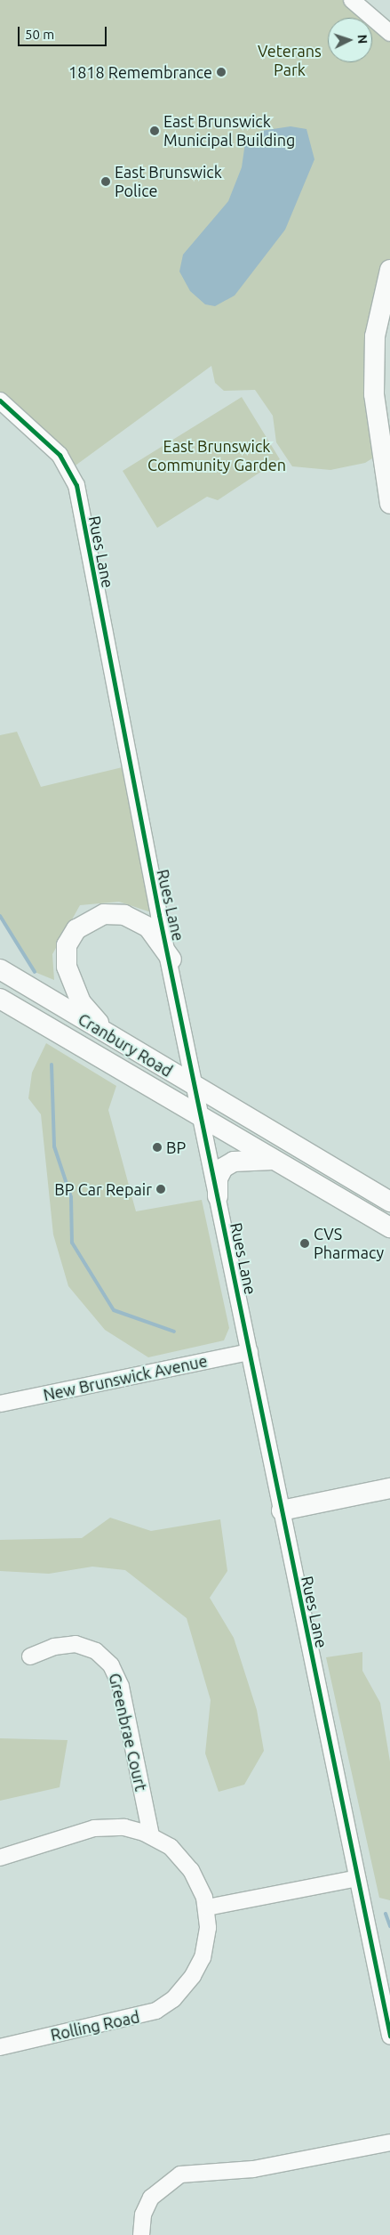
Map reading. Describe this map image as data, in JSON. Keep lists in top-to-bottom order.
{
  "streets": {
    "main road": ["Cranbury Road"],
    "street": [
      "Rues Lane",
      "New Brunswick Avenue",
      "Greenbrae Court",
      "Rolling Road"
    ]
  },
  "crossings": [
    ["Rues Lane", "Cranbury Road"],
    ["Rues Lane", "New Brunswick Avenue"]
  ],
  "parks": ["Veterans Park", "East Brunswick Community Garden"],
  "places": [
    "1818 Remembrance",
    "East Brunswick Municipal Building",
    "East Brunswick Police",
    "BP",
    "BP Car Repair",
    "CVS Pharmacy"
  ],
  "scale_bar": "50 m",
  "north": "right"
}
